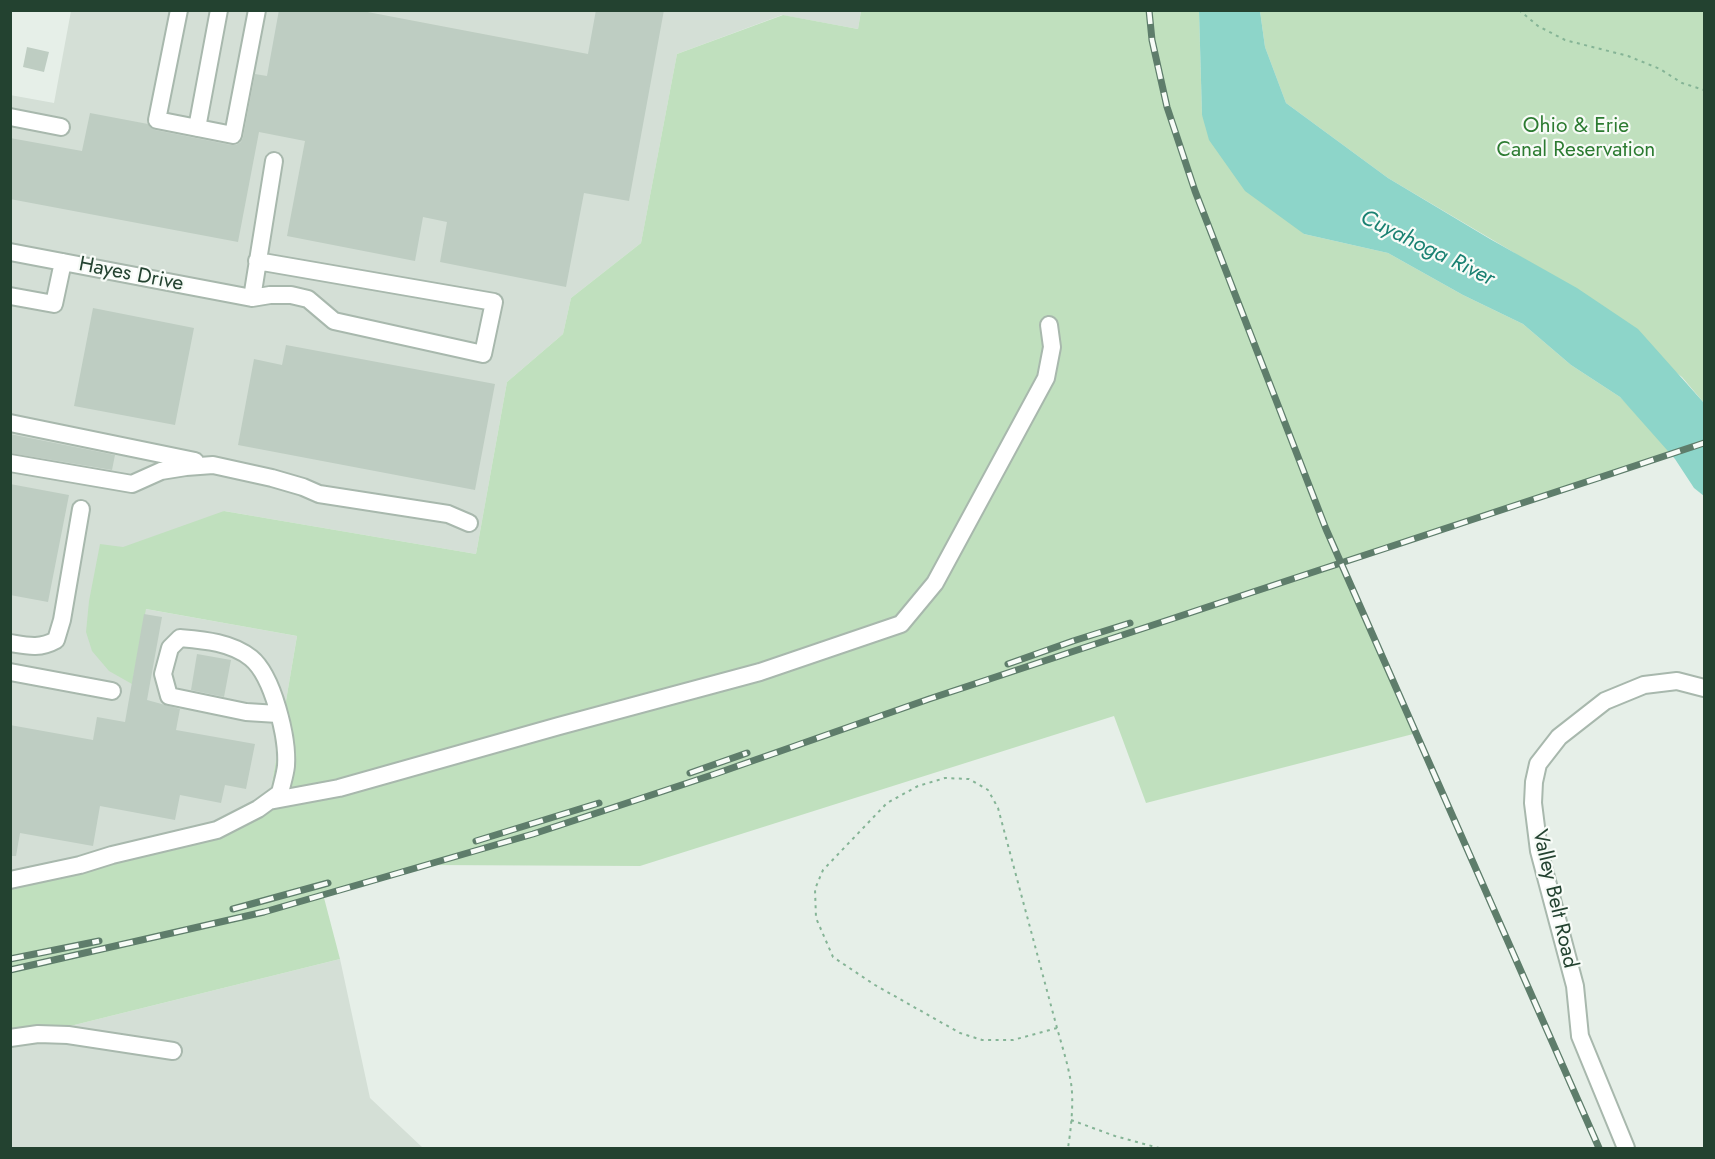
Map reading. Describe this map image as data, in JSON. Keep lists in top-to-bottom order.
{
  "streets": {
    "street": ["Hayes Drive", "Valley Belt Road"]
  },
  "water": ["Cuyahoga River"],
  "parks": ["Ohio & Erie Canal Reservation"]
}
